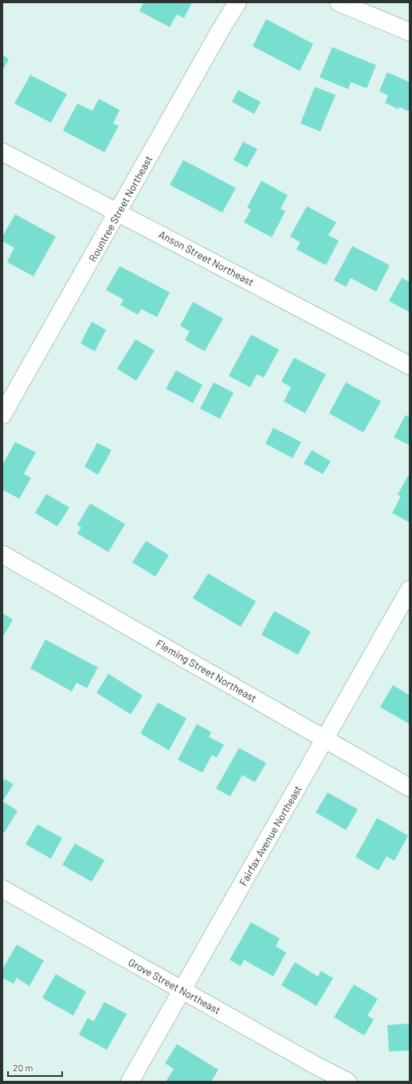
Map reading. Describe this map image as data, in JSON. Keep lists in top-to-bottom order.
{
  "streets": {
    "street": [
      "Rountree Street Northeast",
      "Anson Street Northeast",
      "Fleming Street Northeast",
      "Fairfax Avenue Northeast",
      "Grove Street Northeast"
    ]
  },
  "crossings": [
    ["Rountree Street Northeast", "Anson Street Northeast"],
    ["Fleming Street Northeast", "Fairfax Avenue Northeast"],
    ["Fairfax Avenue Northeast", "Grove Street Northeast"]
  ],
  "scale_bar": "20 m"
}
